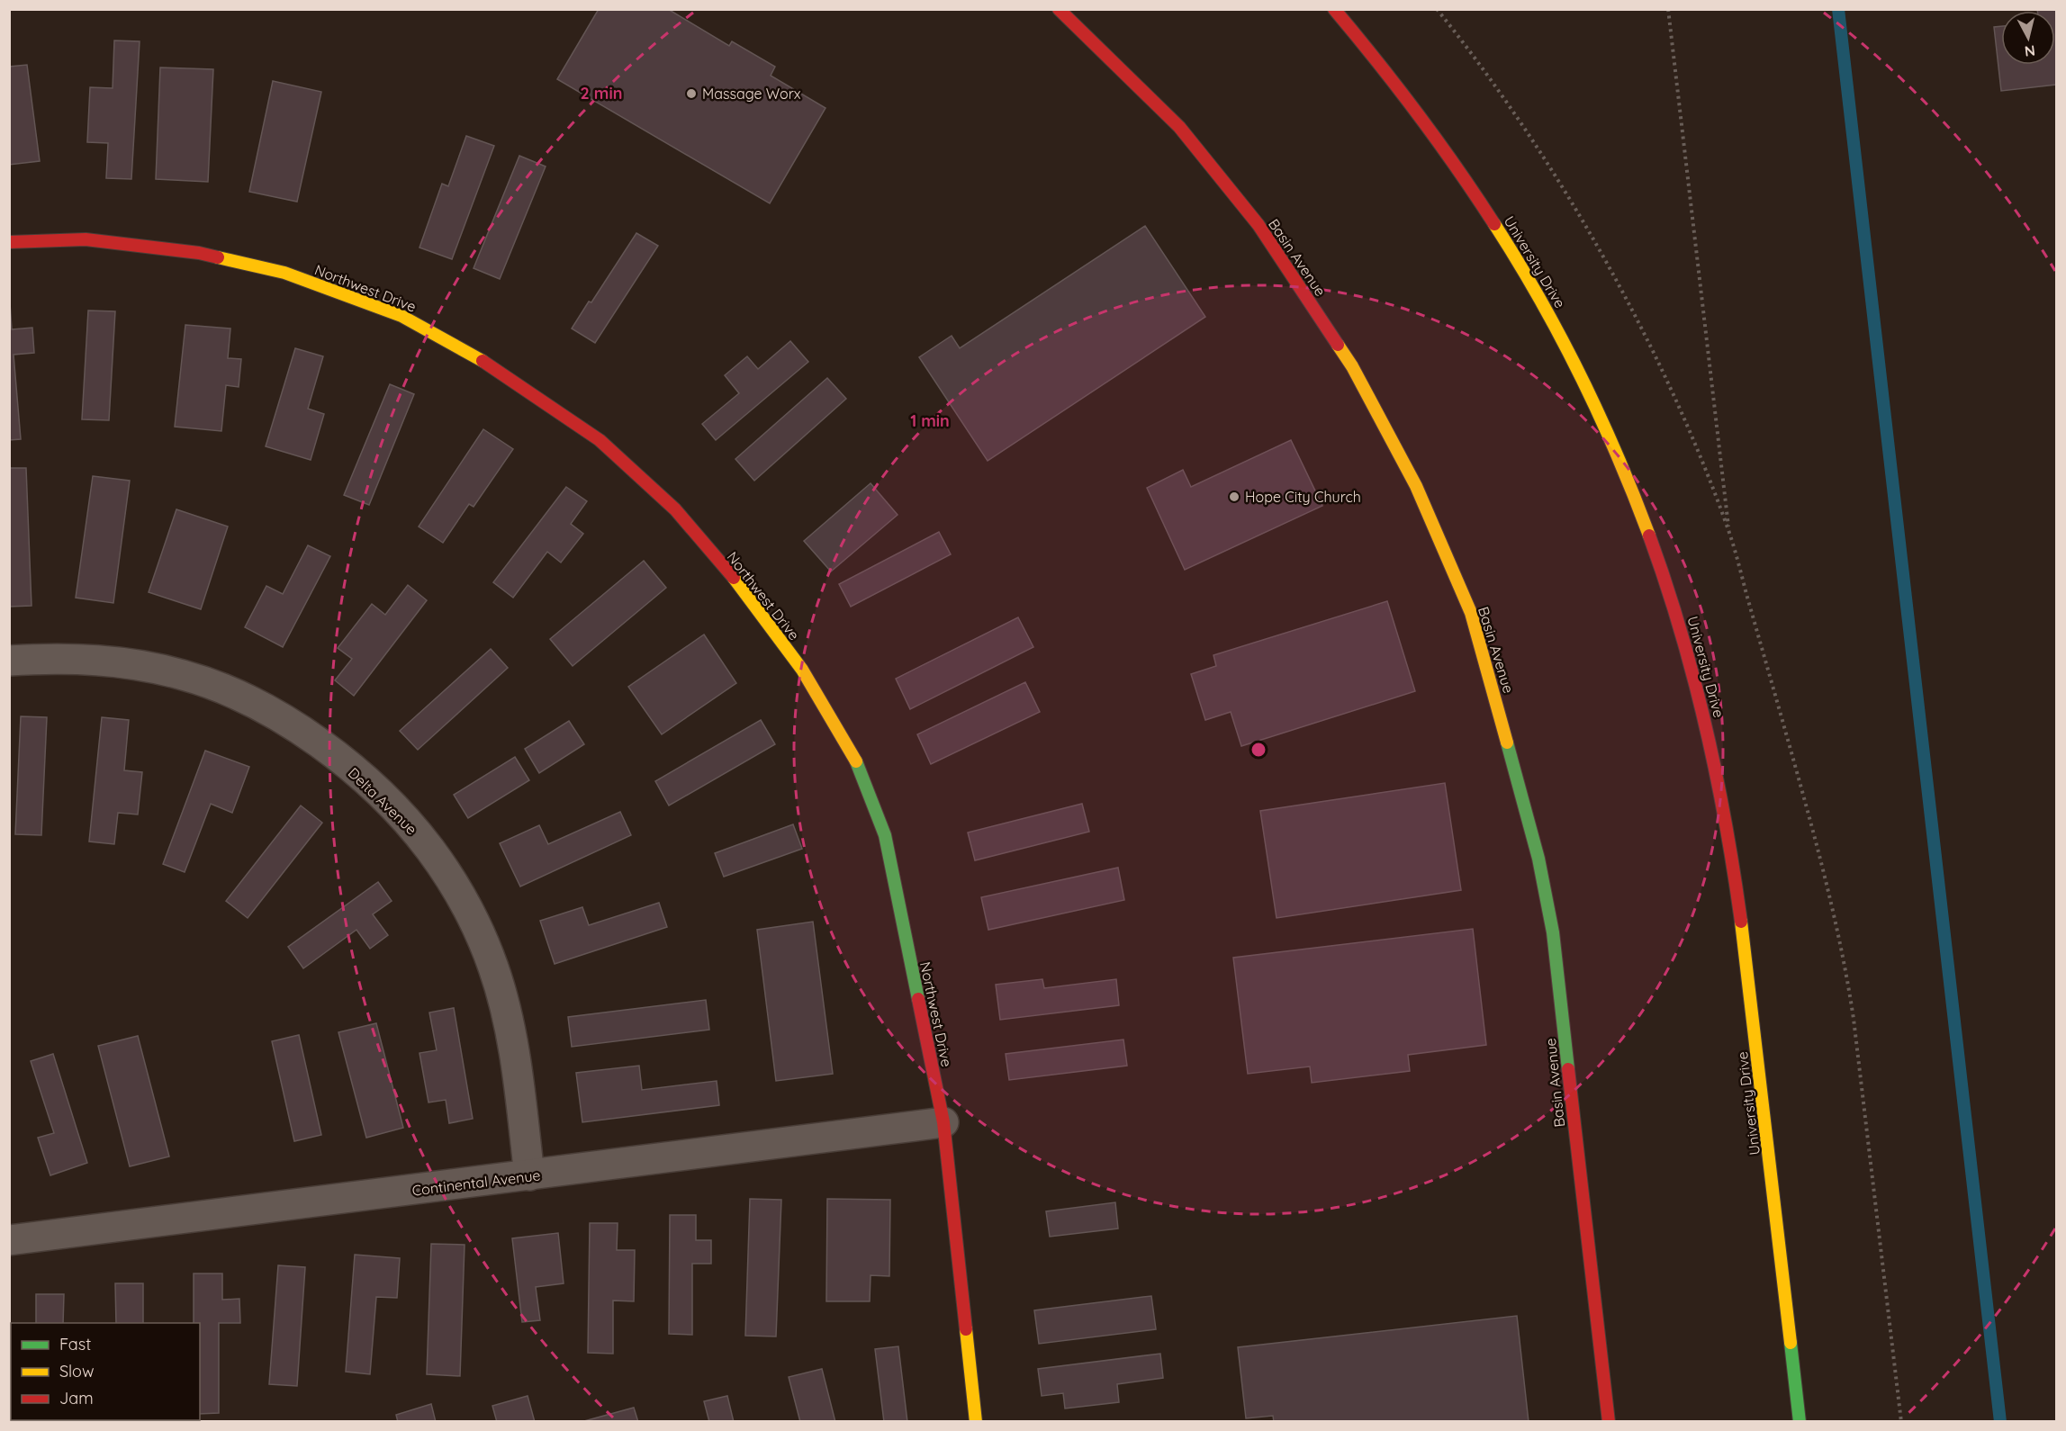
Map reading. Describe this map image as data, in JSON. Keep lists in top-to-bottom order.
{
  "streets": {
    "street": [
      "Basin Avenue",
      "University Drive",
      "Northwest Drive",
      "Delta Avenue",
      "Continental Avenue"
    ]
  },
  "crossings": [
    ["Northwest Drive", "Continental Avenue"],
    ["Delta Avenue", "Continental Avenue"]
  ],
  "places": ["Massage Worx", "Hope City Church"],
  "legend": ["Fast", "Slow", "Jam"],
  "north": "bottom",
  "rings": ["2 min", "1 min"]
}
